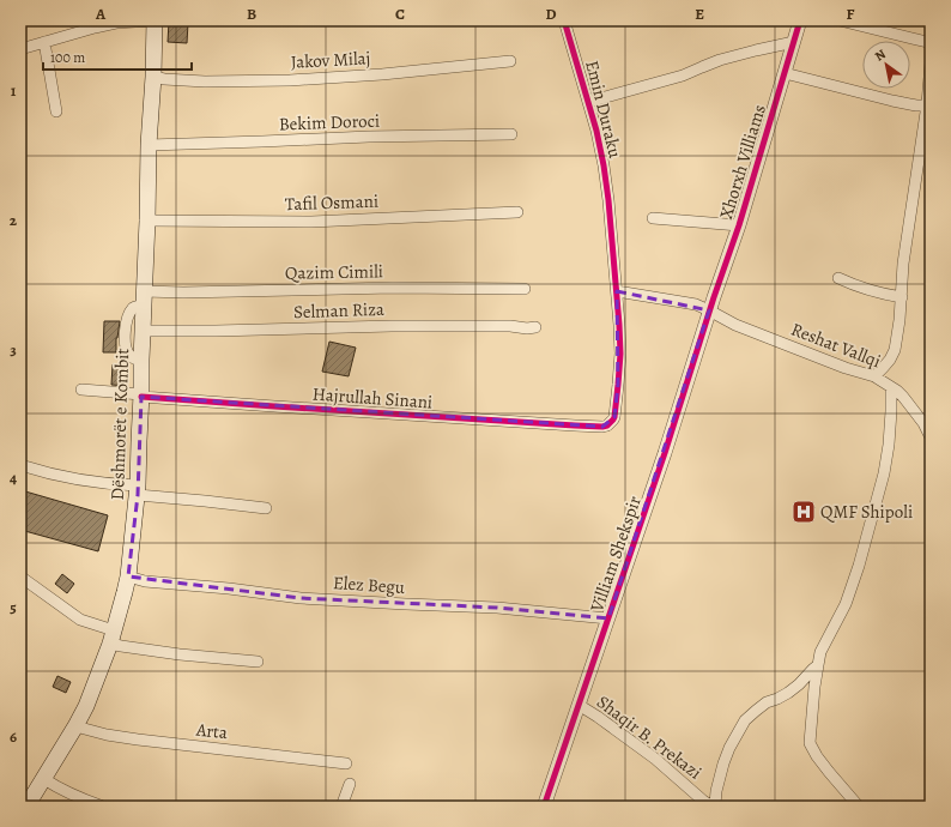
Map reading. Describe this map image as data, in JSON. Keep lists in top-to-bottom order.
{
  "streets": {
    "main road": ["Dëshmorët e Kombit"],
    "street": [
      "Jakov Milaj",
      "Emin Duraku",
      "Bekim Doroci",
      "Xhorxh Villiams",
      "Tafil Osmani",
      "Qazim Cimili",
      "Selman Riza",
      "Reshat Vallqi",
      "Hajrullah Sinani",
      "Villiam Shekspir",
      "Elez Begu",
      "Arta",
      "Shaqir B. Prekazi"
    ]
  },
  "crossings": [
    ["Jakov Milaj", "Dëshmorët e Kombit"],
    ["Emin Duraku", "Hajrullah Sinani"],
    ["Bekim Doroci", "Dëshmorët e Kombit"],
    ["Xhorxh Villiams", "Reshat Vallqi"],
    ["Xhorxh Villiams", "Villiam Shekspir"],
    ["Tafil Osmani", "Dëshmorët e Kombit"],
    ["Qazim Cimili", "Dëshmorët e Kombit"],
    ["Selman Riza", "Dëshmorët e Kombit"],
    ["Reshat Vallqi", "Villiam Shekspir"],
    ["Reshat Vallqi", "Shaqir B. Prekazi"],
    ["Hajrullah Sinani", "Dëshmorët e Kombit"],
    ["Dëshmorët e Kombit", "Elez Begu"],
    ["Dëshmorët e Kombit", "Arta"],
    ["Villiam Shekspir", "Elez Begu"],
    ["Villiam Shekspir", "Shaqir B. Prekazi"]
  ],
  "places": {
    "hospital": ["QMF Shipoli"]
  },
  "scale_bar": "100 m",
  "north": "top left",
  "grid": {
    "columns": [
      "A",
      "B",
      "C",
      "D",
      "E",
      "F"
    ],
    "rows": [
      "1",
      "2",
      "3",
      "4",
      "5",
      "6"
    ]
  }
}
